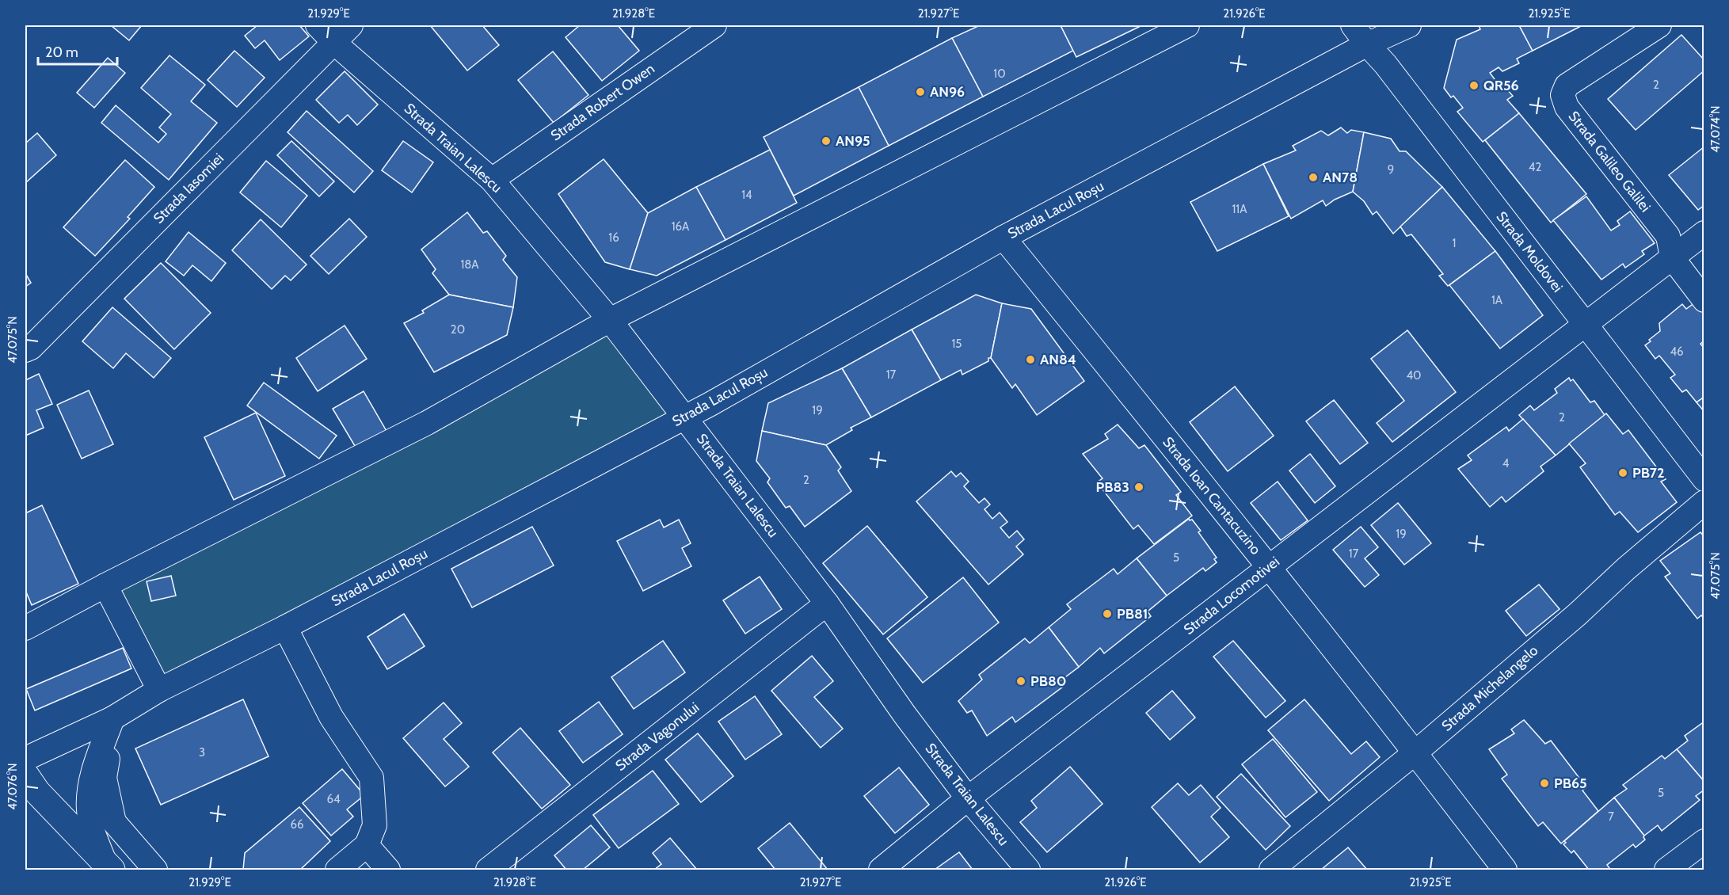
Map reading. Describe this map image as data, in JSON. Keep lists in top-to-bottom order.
{
  "streets": {
    "street": [
      "Strada Robert Owen",
      "Strada Traian Lalescu",
      "Strada Galileo Galilei",
      "Strada Iasomiei",
      "Strada Lacul Roșu",
      "Strada Moldovei",
      "Strada Ioan Cantacuzino",
      "Strada Locomotivei",
      "Strada Michelangelo",
      "Strada Vagonului"
    ]
  },
  "crossings": [
    ["Strada Robert Owen", "Strada Traian Lalescu"],
    ["Strada Traian Lalescu", "Strada Iasomiei"],
    ["Strada Traian Lalescu", "Strada Lacul Roșu"],
    ["Strada Traian Lalescu", "Strada Locomotivei"],
    ["Strada Traian Lalescu", "Strada Vagonului"],
    ["Strada Lacul Roșu", "Strada Moldovei"],
    ["Strada Lacul Roșu", "Strada Ioan Cantacuzino"],
    ["Strada Moldovei", "Strada Locomotivei"],
    ["Strada Ioan Cantacuzino", "Strada Locomotivei"],
    ["Strada Ioan Cantacuzino", "Strada Michelangelo"]
  ],
  "places": [
    "QR56",
    "AN96",
    "AN95",
    "AN78",
    "AN84",
    "PB72",
    "PB83",
    "PB81",
    "PB80",
    "PB65"
  ],
  "house_numbers": [
    "10",
    "2",
    "42",
    "9",
    "14",
    "11A",
    "16A",
    "16",
    "1",
    "18A",
    "1A",
    "20",
    "15",
    "46",
    "17",
    "40",
    "19",
    "2",
    "4",
    "2",
    "19",
    "17",
    "5",
    "3",
    "5",
    "64",
    "7",
    "66"
  ],
  "scale_bar": "20 m",
  "coordinates": [
    "21.929°E",
    "21.928°E",
    "21.927°E",
    "21.926°E",
    "21.925°E",
    "47.074°N",
    "47.075°N",
    "47.076°N"
  ]
}
